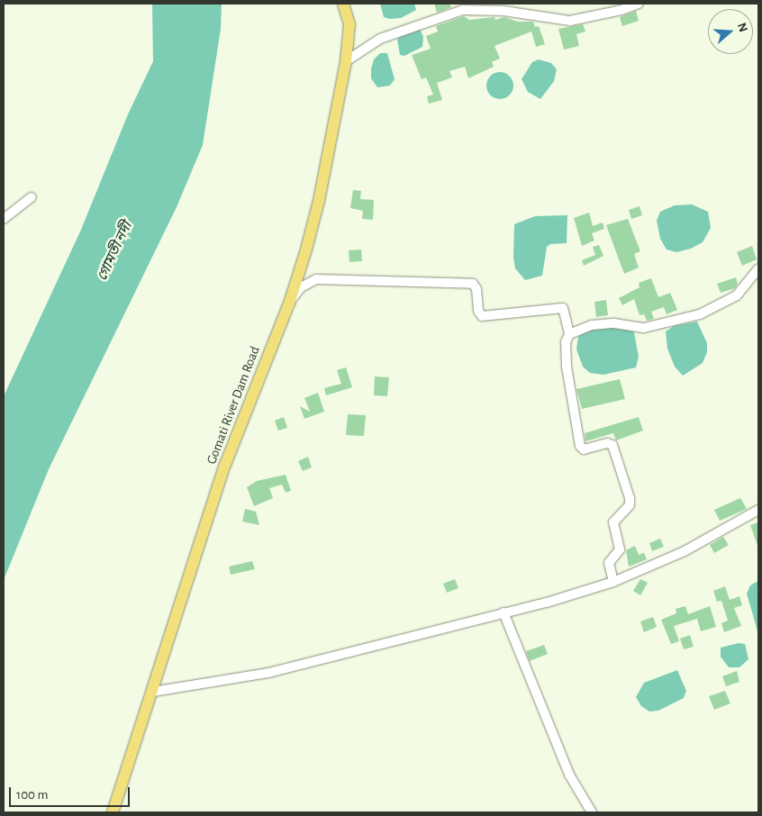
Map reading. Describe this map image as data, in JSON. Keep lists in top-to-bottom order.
{
  "streets": {
    "main road": ["Gomati River Dam Road"]
  },
  "water": ["গোমতী নদী"],
  "scale_bar": "100 m",
  "north": "right"
}
